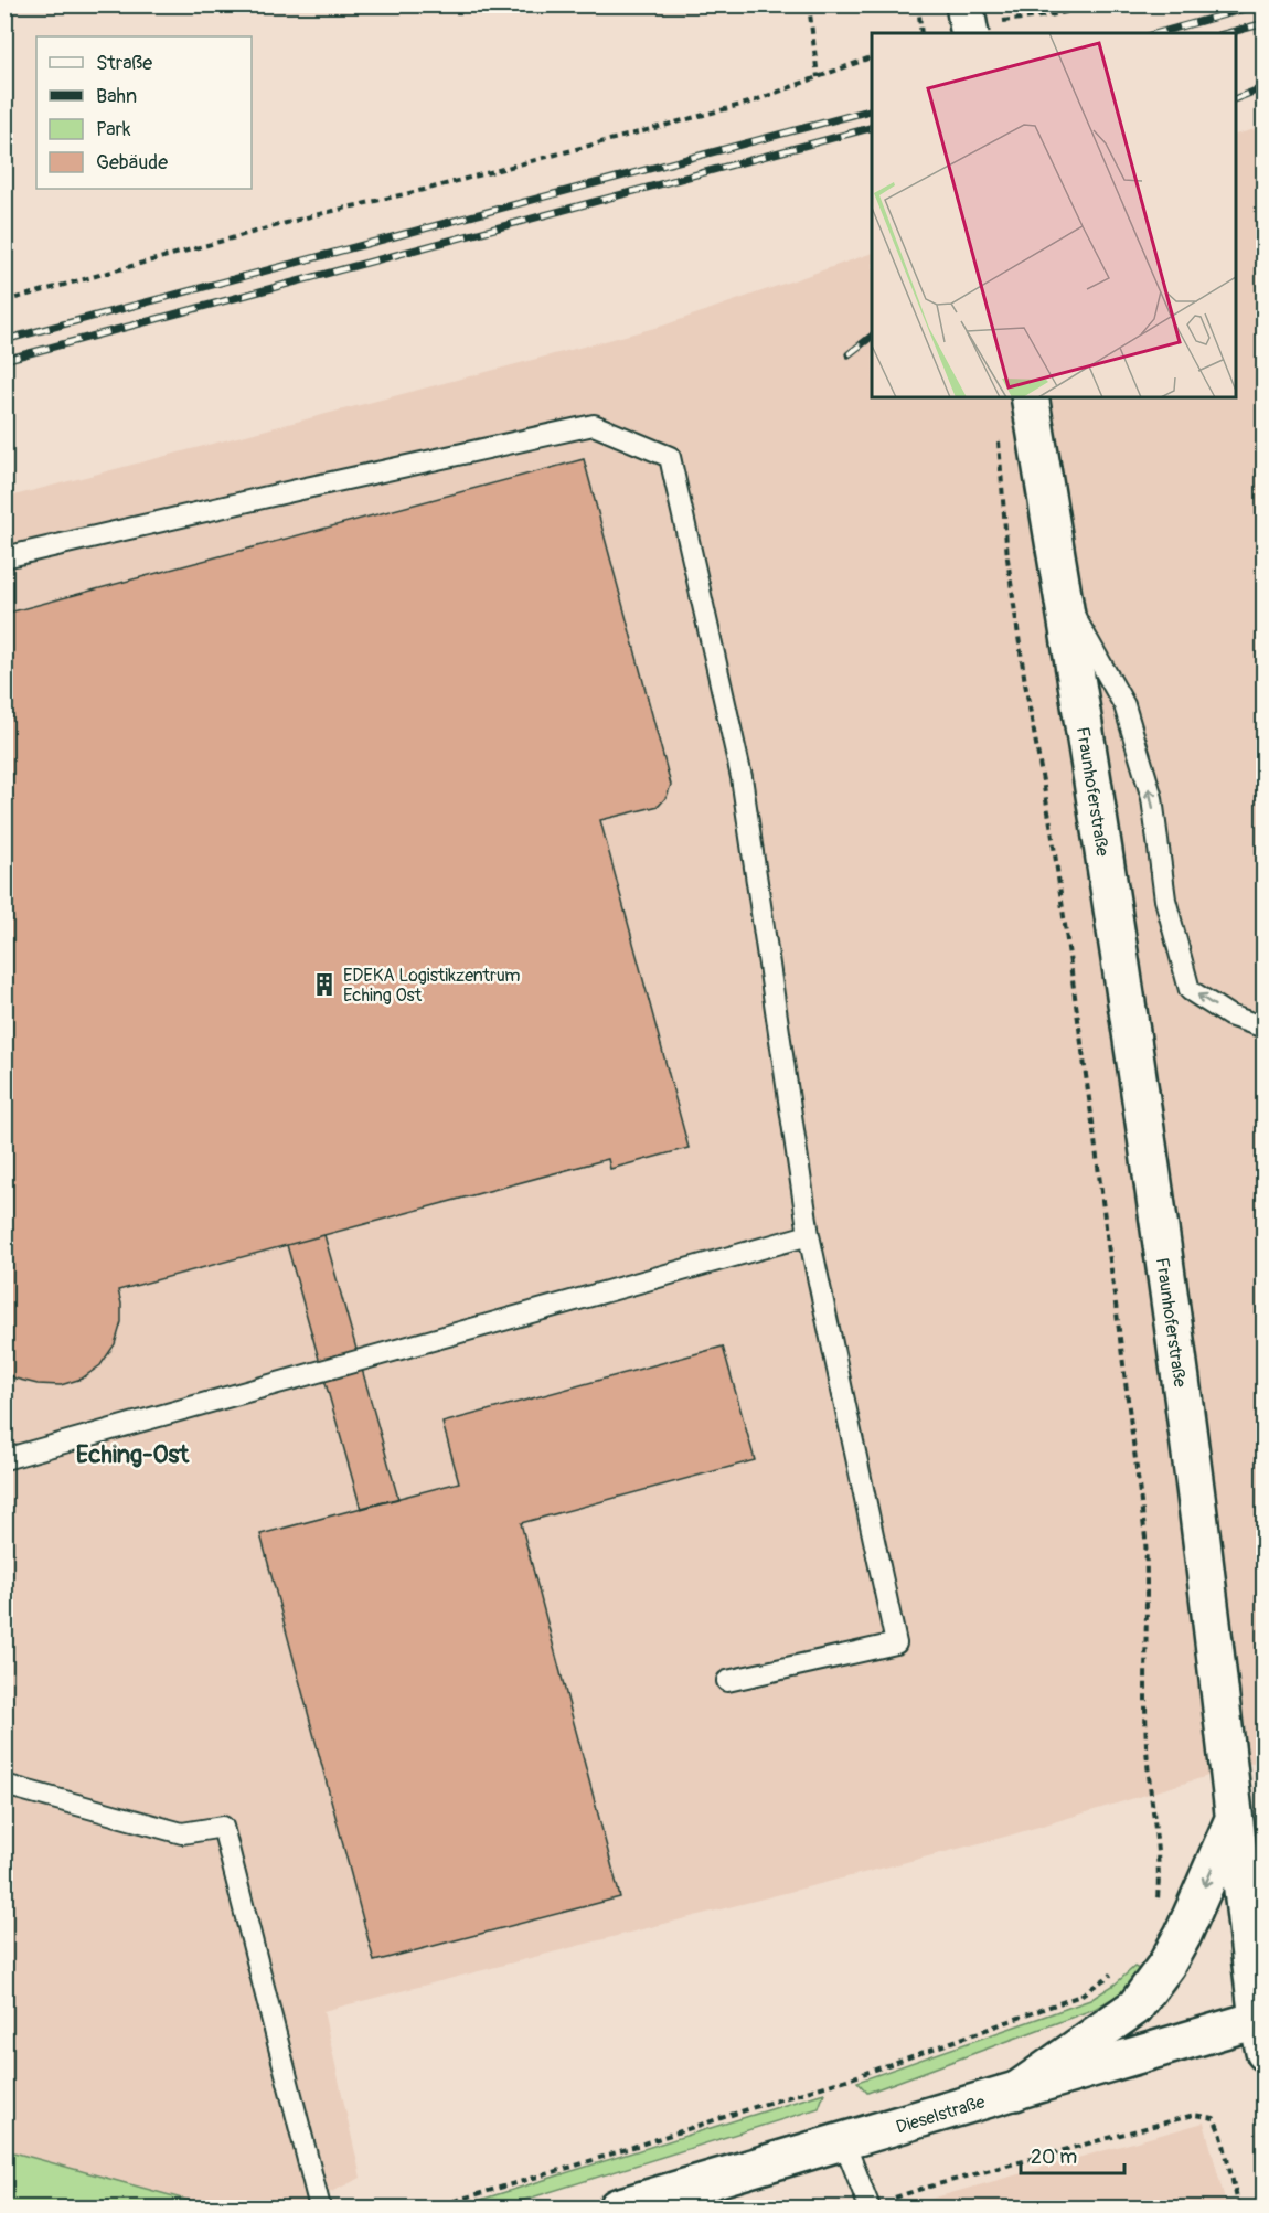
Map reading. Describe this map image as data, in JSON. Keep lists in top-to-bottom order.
{
  "streets": {
    "main road": ["Fraunhoferstraße", "Dieselstraße"]
  },
  "crossings": [
    ["Fraunhoferstraße", "Dieselstraße"]
  ],
  "districts": ["Eching-Ost"],
  "places": {
    "building": ["EDEKA Logistikzentrum Eching Ost"]
  },
  "legend": [
    "Straße",
    "Bahn",
    "Park",
    "Gebäude"
  ],
  "scale_bar": "20 m"
}
